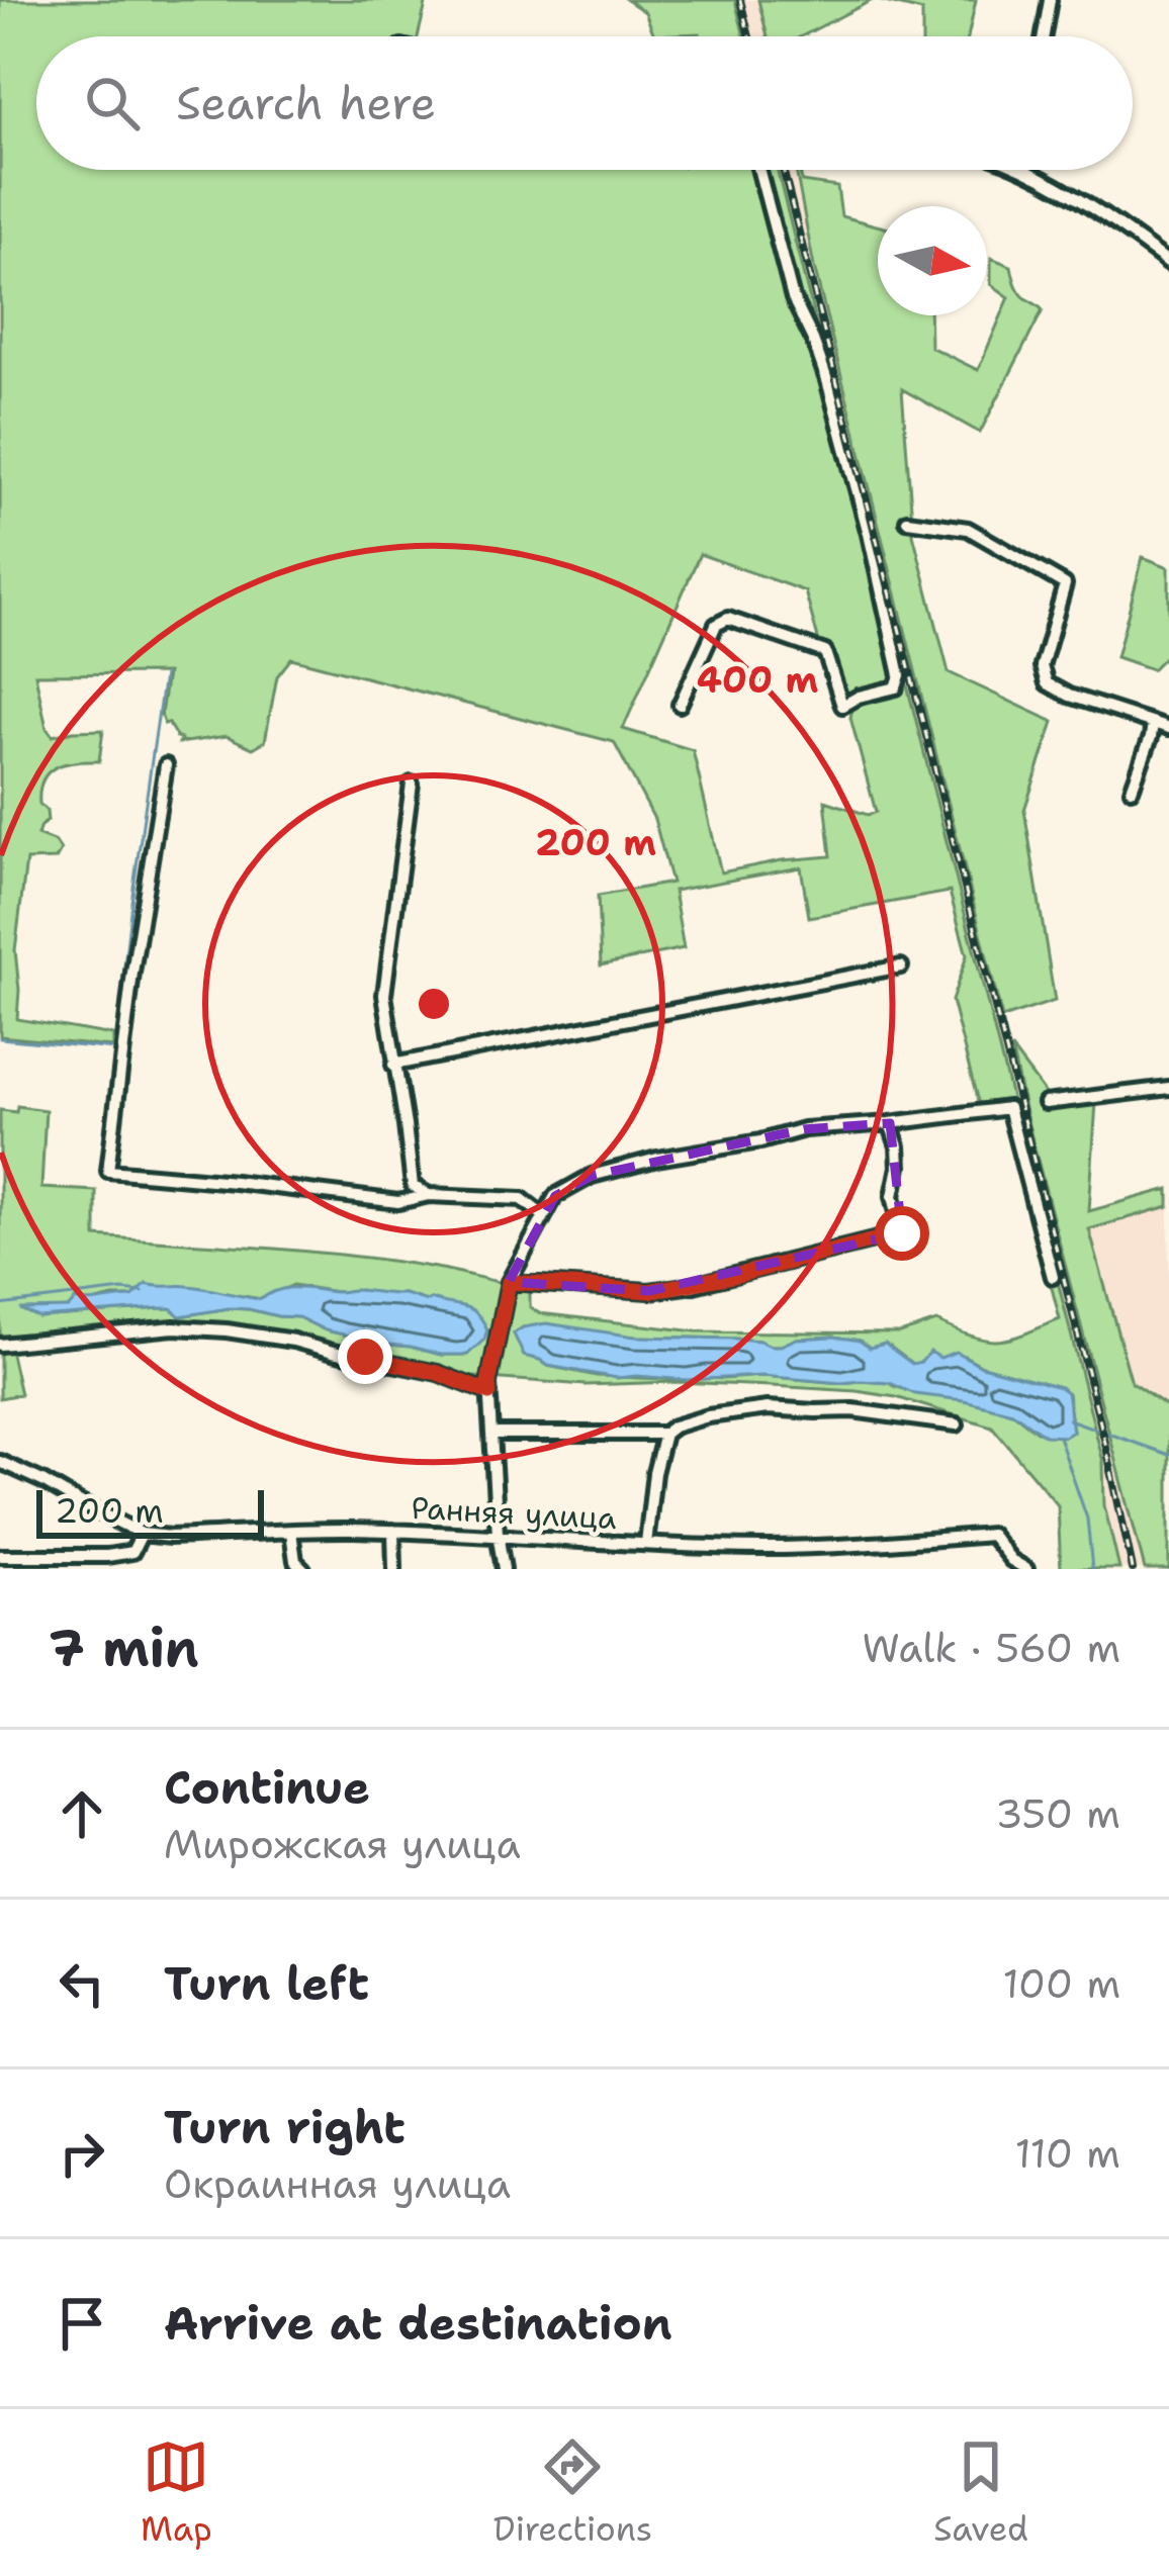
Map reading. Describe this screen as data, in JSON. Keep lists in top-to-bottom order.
{
  "streets": {
    "street": ["Ранняя улица"]
  },
  "scale_bar": "200 m",
  "north": "right",
  "page": {
    "search": "Search here",
    "scale": "200 m",
    "heading": ["7 min", "Walk · 560 m"],
    "list": [
      ["Continue", "Мирожская улица", "350 m"],
      ["Turn left", "100 m"],
      ["Turn right", "Окраинная улица", "110 m"],
      "Arrive at destination"
    ],
    "nav": ["Map", "Directions", "Saved"]
  },
  "rings": ["400 m", "200 m"]
}
